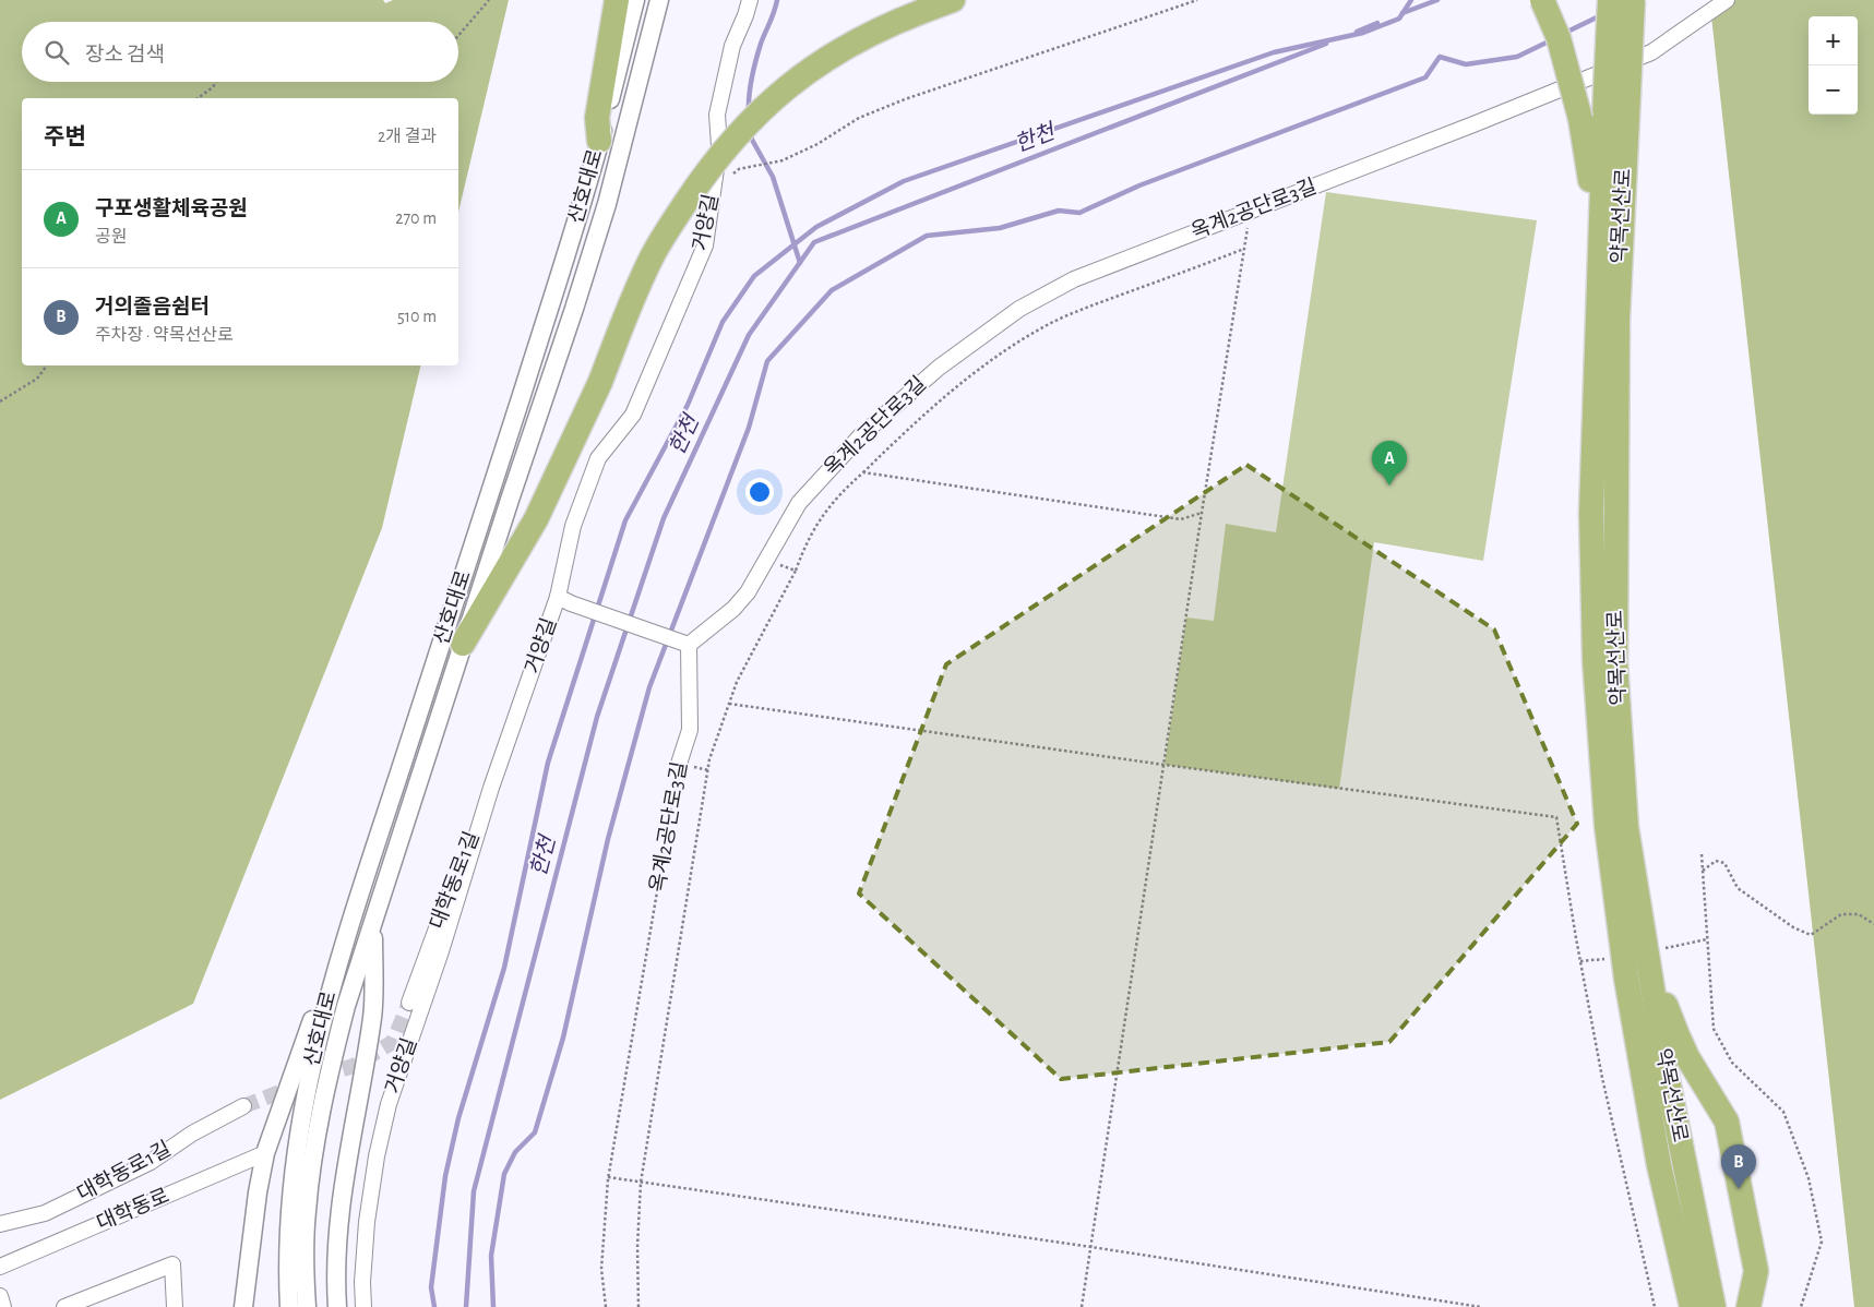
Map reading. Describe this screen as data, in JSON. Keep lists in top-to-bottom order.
{
  "streets": {
    "highway": ["약목선산로"],
    "street": [
      "산호대로",
      "옥계2공단로3길",
      "거양길",
      "대학동로1길",
      "대학동로"
    ]
  },
  "crossings": [
    ["거양길", "대학동로1길"]
  ],
  "water": ["한천"],
  "page": {
    "map_buttons": ["+", "−"],
    "search": "장소 검색",
    "heading": ["주변", "2개 결과"],
    "list": [
      {
        "mark": "A",
        "name": "구포생활체육공원",
        "note": "공원",
        "value": "270 m"
      },
      {
        "mark": "B",
        "name": "거의졸음쉼터",
        "note": "주차장 · 약목선산로",
        "value": "510 m"
      }
    ],
    "pins": ["A", "B"]
  }
}
